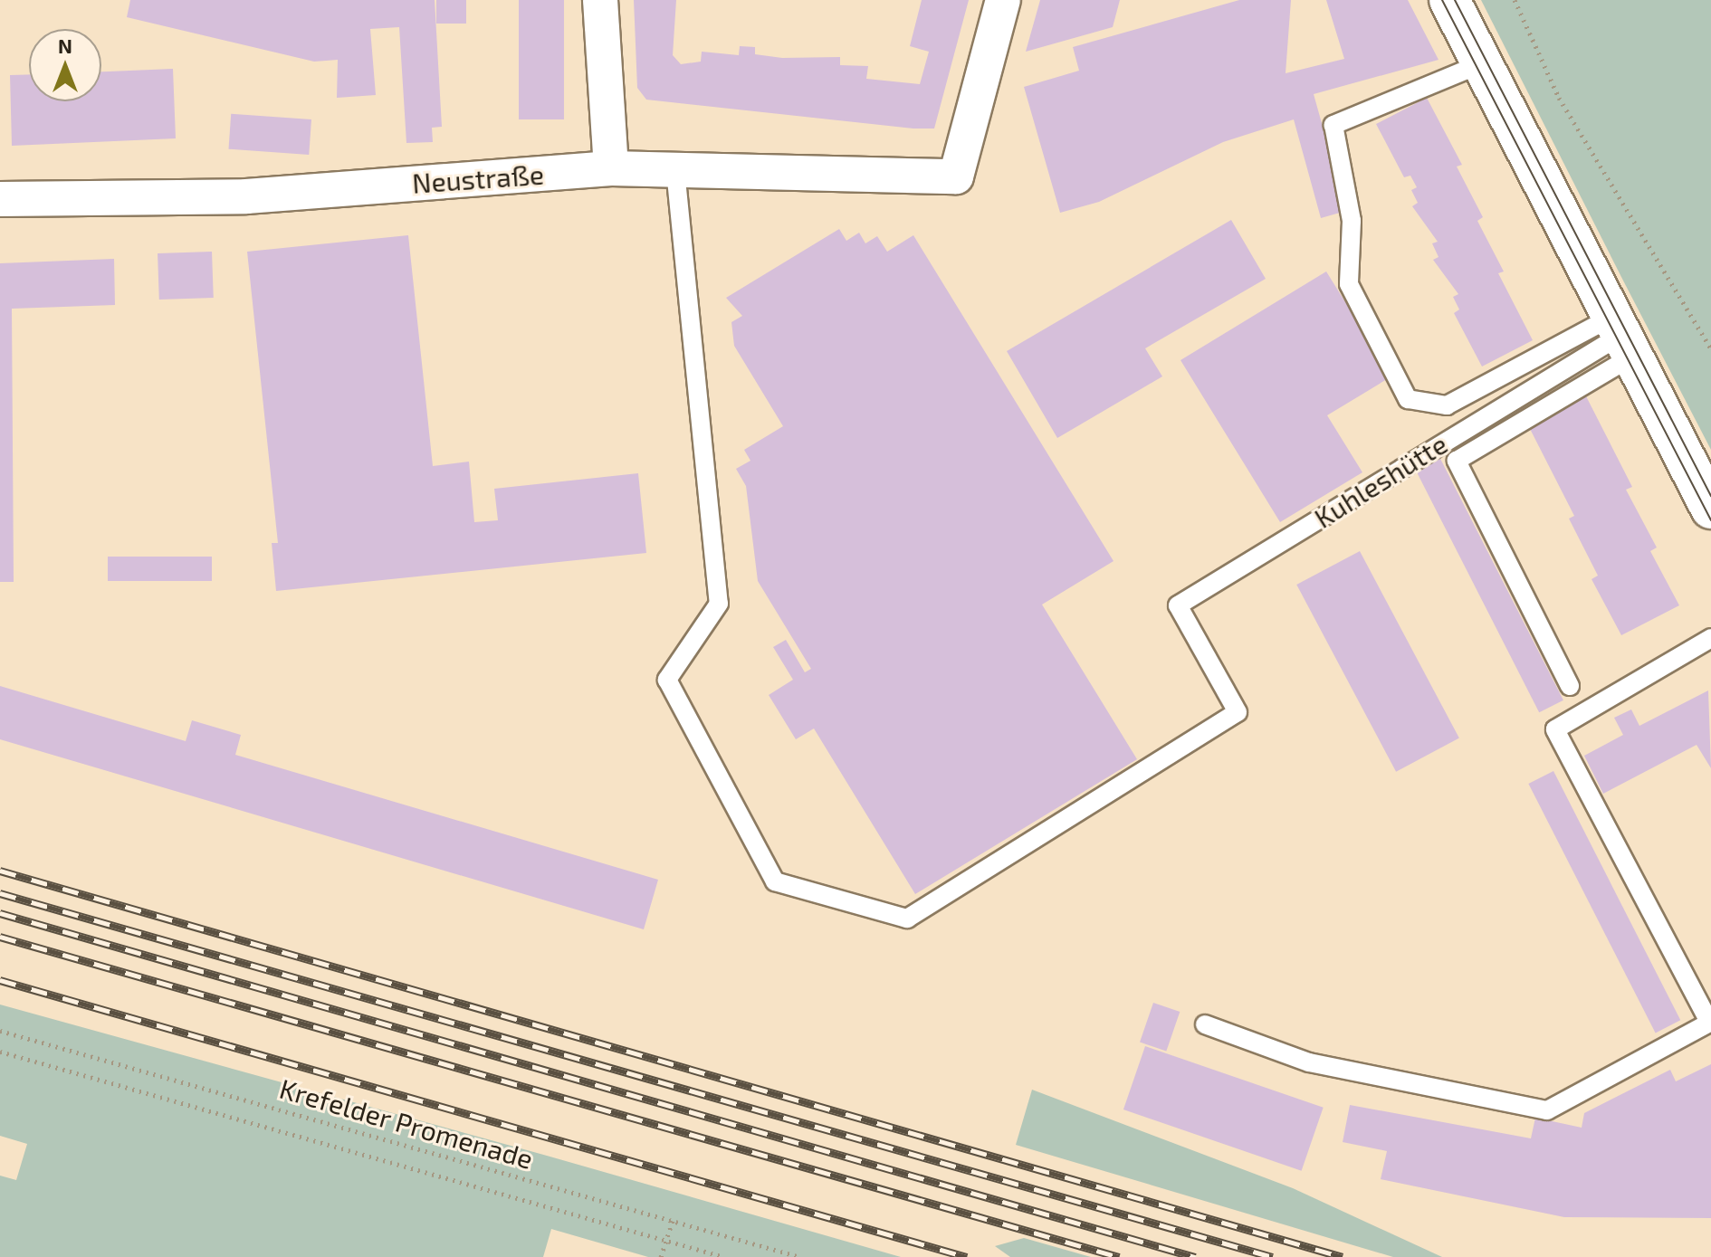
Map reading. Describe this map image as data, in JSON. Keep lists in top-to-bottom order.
{
  "streets": {
    "street": ["Neustraße"],
    "lane": ["Kuhleshütte"],
    "path": ["Krefelder Promenade"]
  },
  "crossings": [
    ["Neustraße", "Kuhleshütte"]
  ],
  "north": "top"
}
